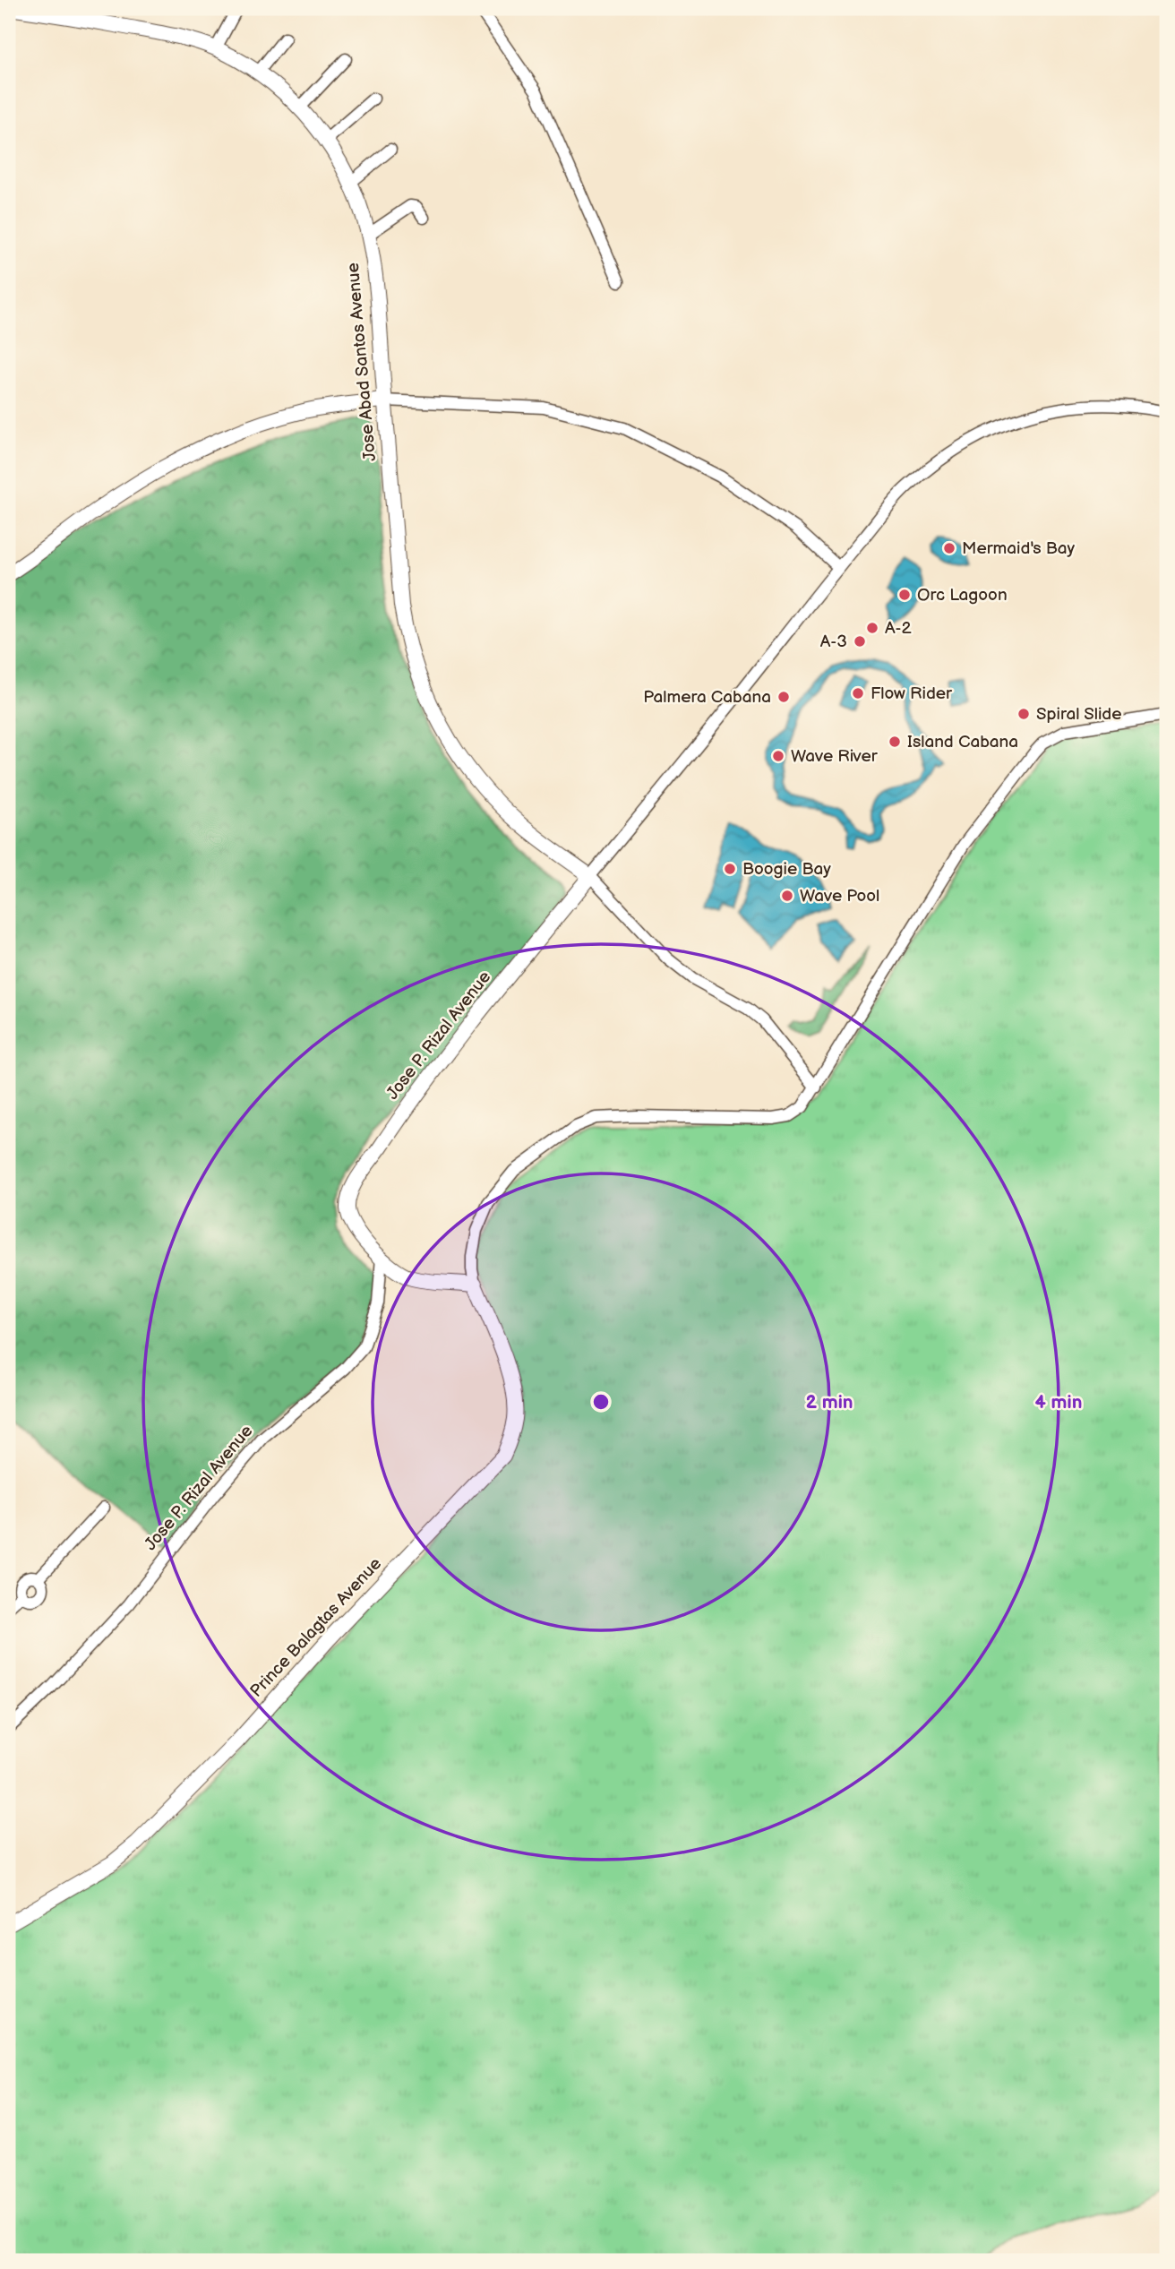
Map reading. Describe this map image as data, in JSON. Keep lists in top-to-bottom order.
{
  "streets": {
    "main road": ["Jose Abad Santos Avenue", "Jose P. Rizal Avenue", "Prince Balagtas Avenue"]
  },
  "crossings": [
    ["Jose Abad Santos Avenue", "Jose P. Rizal Avenue"],
    ["Jose P. Rizal Avenue", "Prince Balagtas Avenue"]
  ],
  "places": [
    "Mermaid's Bay",
    "Orc Lagoon",
    "A-2",
    "A-3",
    "Flow Rider",
    "Palmera Cabana",
    "Spiral Slide",
    "Island Cabana",
    "Wave River",
    "Boogie Bay",
    "Wave Pool"
  ],
  "rings": ["2 min", "4 min"]
}
